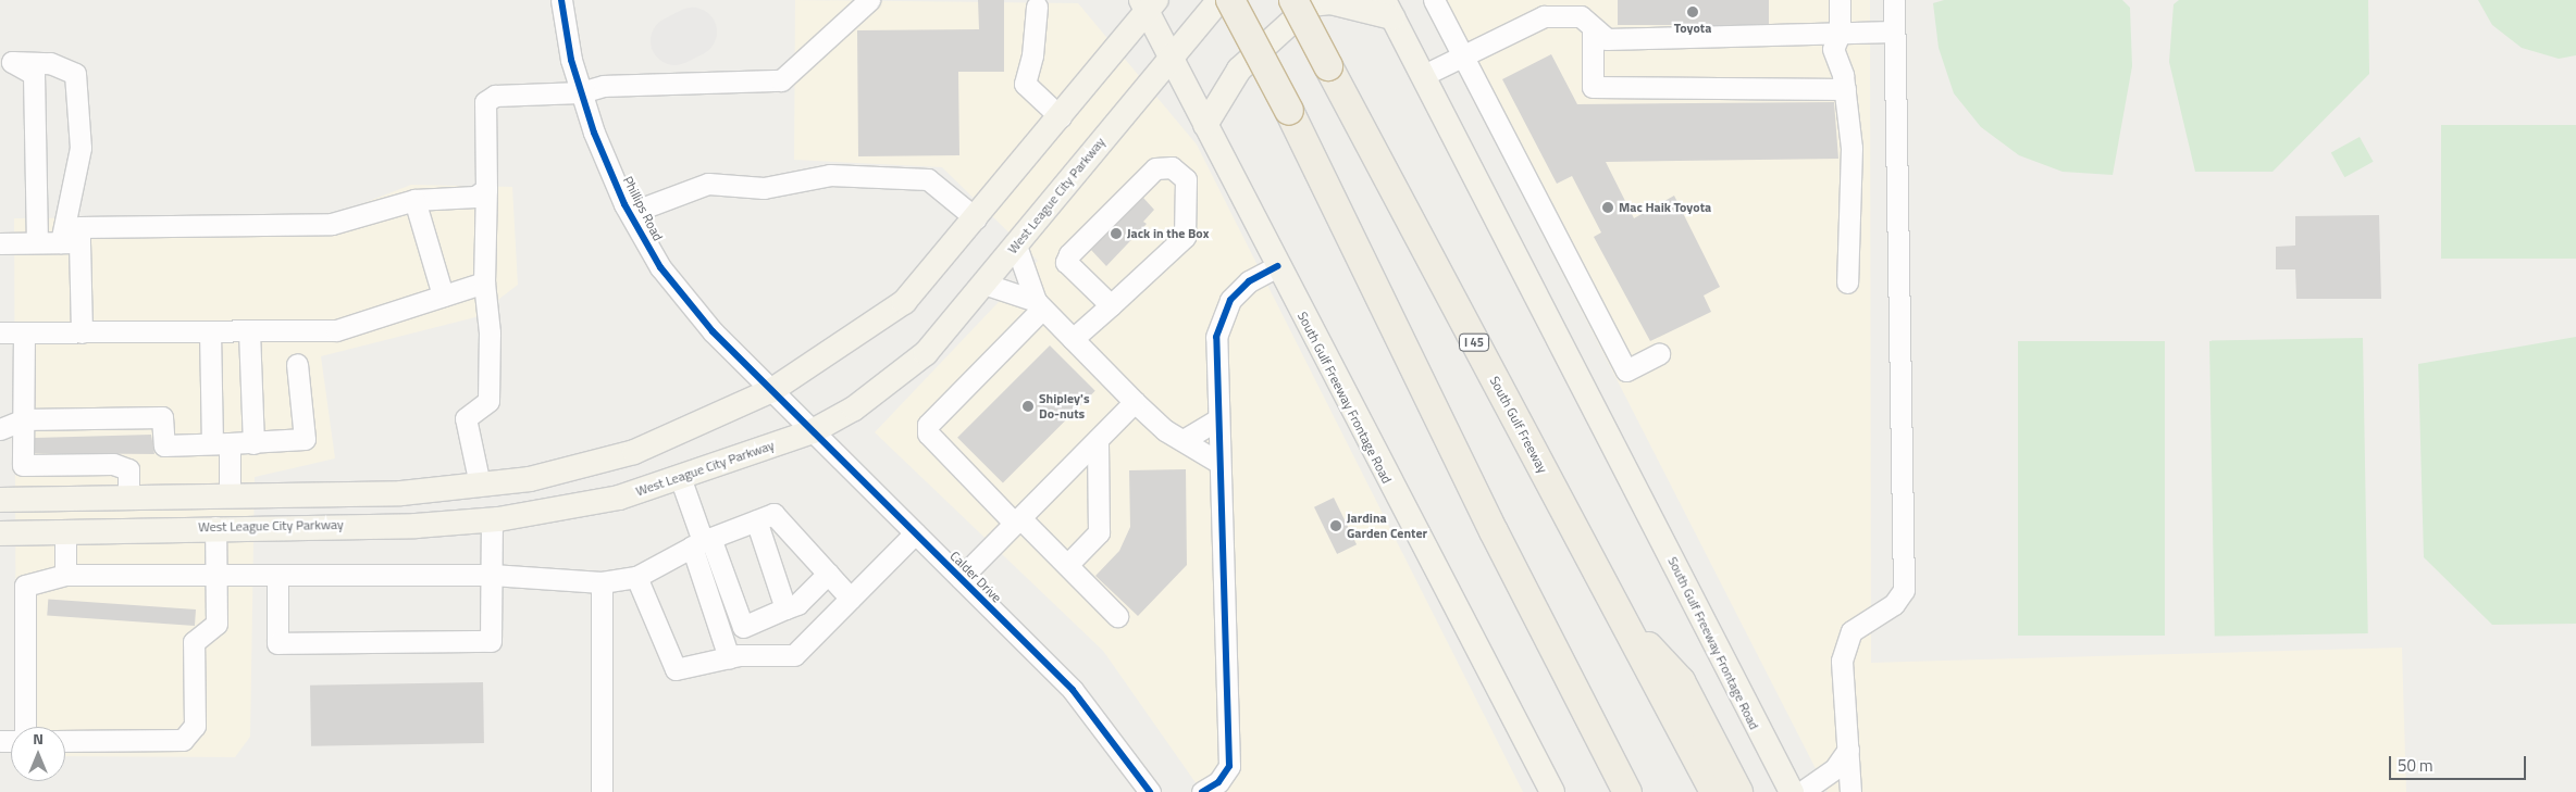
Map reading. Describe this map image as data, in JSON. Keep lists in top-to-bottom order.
{
  "streets": {
    "highway": ["I 45", "South Gulf Freeway"],
    "main road": ["West League City Parkway", "South Gulf Freeway Frontage Road"],
    "street": ["Phillips Road", "Calder Drive"]
  },
  "crossings": [
    ["West League City Parkway", "South Gulf Freeway Frontage Road"],
    ["West League City Parkway", "Calder Drive"],
    ["Phillips Road", "Calder Drive"]
  ],
  "places": [
    "Toyota",
    "Mac Haik Toyota",
    "Jack in the Box",
    "Shipley's Do-nuts",
    "Jardina Garden Center"
  ],
  "scale_bar": "50 m",
  "north": "top"
}
